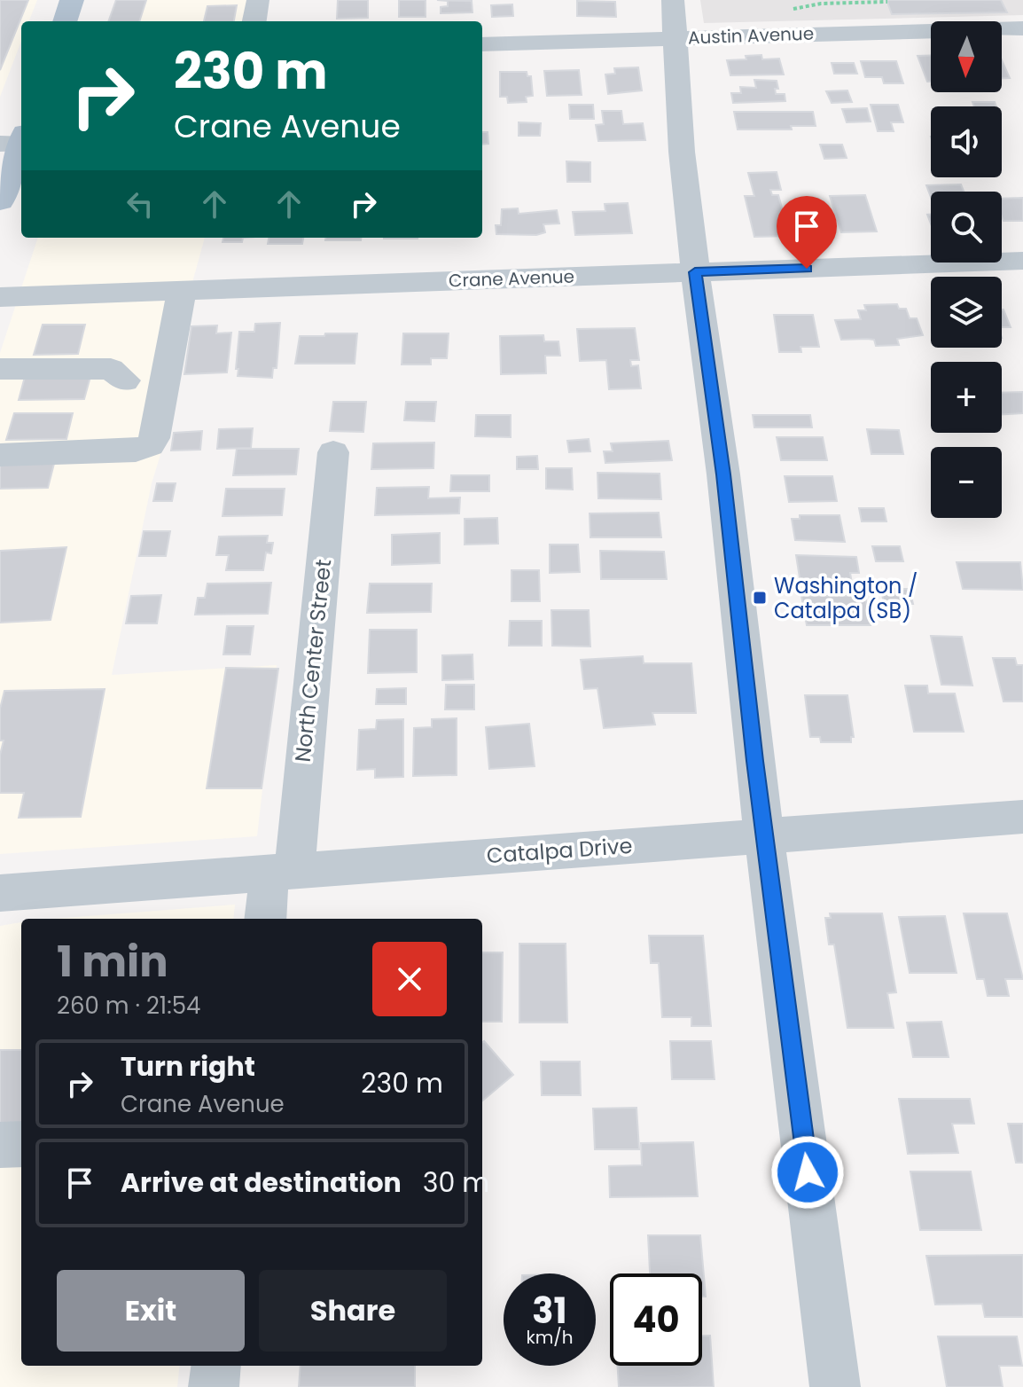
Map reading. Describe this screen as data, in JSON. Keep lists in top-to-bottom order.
{
  "streets": {
    "street": [
      "Austin Avenue",
      "Crane Avenue",
      "North Center Street",
      "Catalpa Drive"
    ]
  },
  "crossings": [
    ["North Center Street", "Catalpa Drive"]
  ],
  "places": {
    "transit": ["Washington / Catalpa (SB)"]
  },
  "north": "bottom",
  "page": {
    "map_buttons": ["+", "−"],
    "turn": ["230 m", "Crane Avenue"],
    "heading": ["1 min", "260 m · 21:54"],
    "list": [
      {
        "name": "Turn right",
        "note": "Crane Avenue",
        "value": "230 m"
      },
      {
        "name": "Arrive at destination",
        "value": "30 m"
      }
    ],
    "buttons": ["Exit", "Share"],
    "speed": "31 km/h",
    "limit": "40"
  }
}
